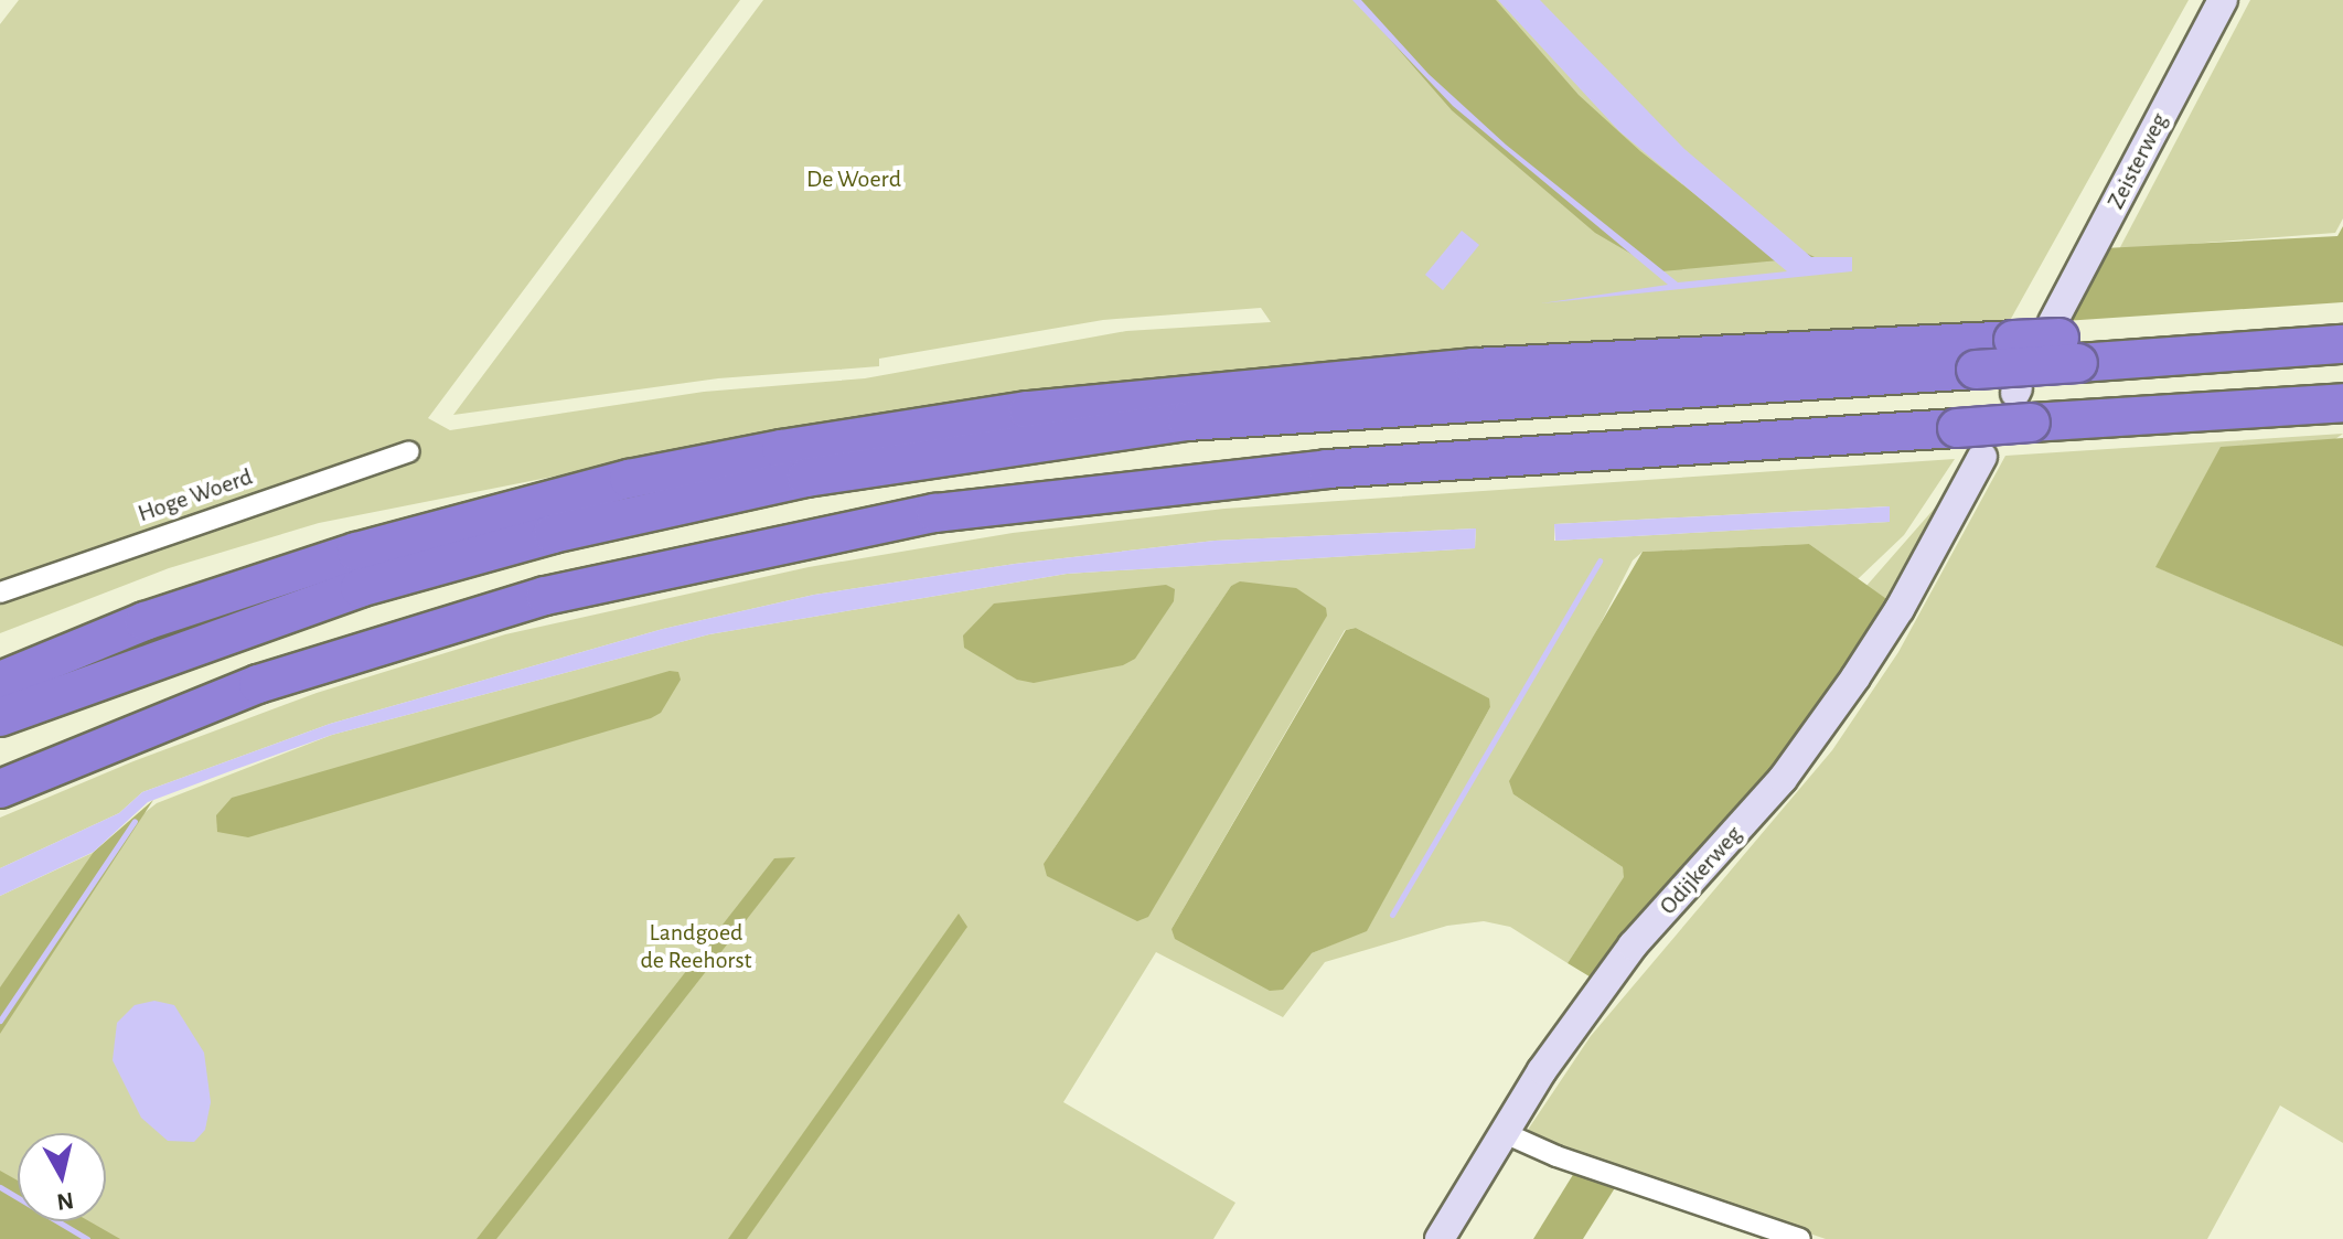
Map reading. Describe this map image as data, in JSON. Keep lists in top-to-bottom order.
{
  "streets": {
    "street": ["Zeisterweg", "Hoge Woerd", "Odijkerweg"]
  },
  "parks": ["De Woerd", "Landgoed de Reehorst"],
  "north": "bottom"
}
